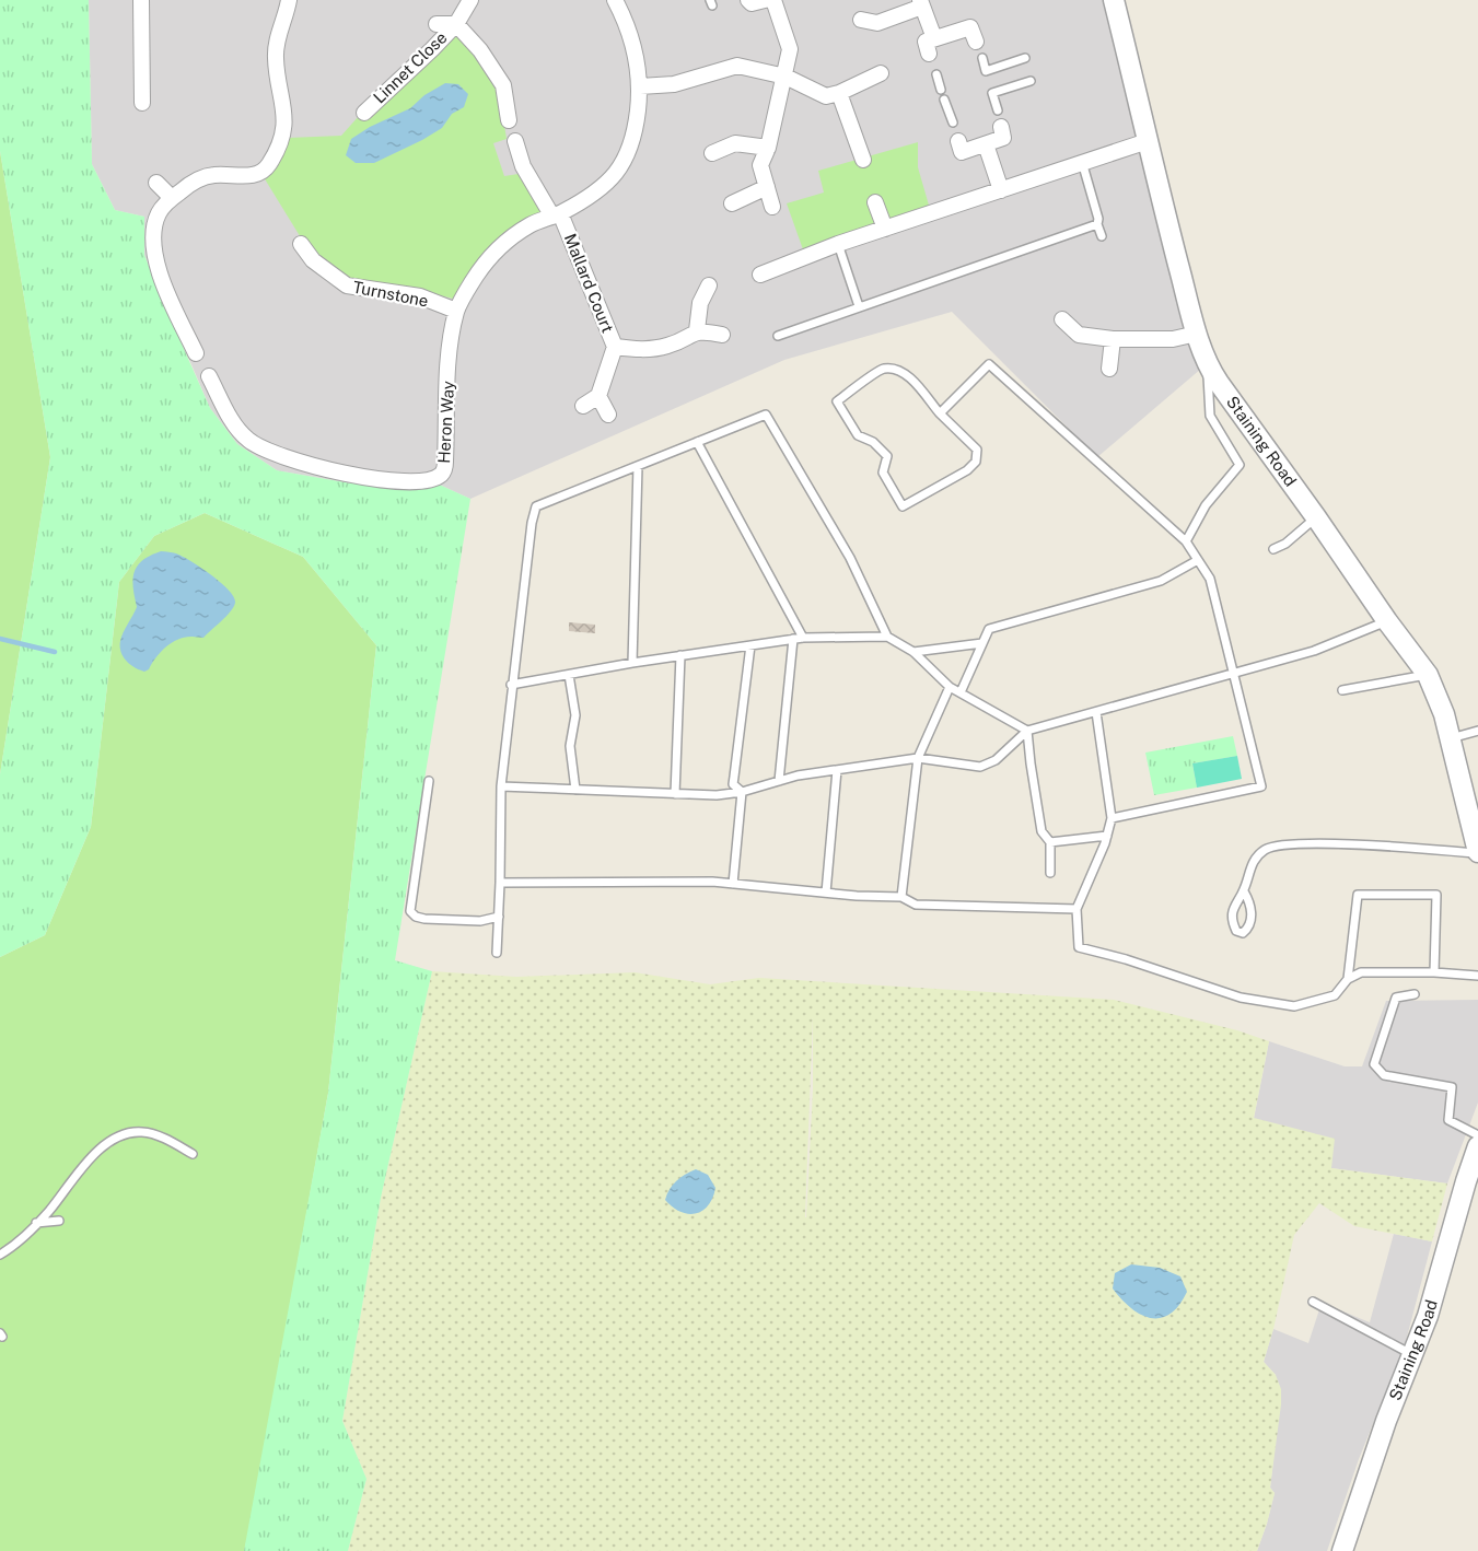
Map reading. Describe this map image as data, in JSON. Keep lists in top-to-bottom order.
{
  "streets": {
    "street": [
      "Linnet Close",
      "Mallard Court",
      "Turnstone",
      "Heron Way",
      "Staining Road"
    ]
  },
  "crossings": [
    ["Mallard Court", "Heron Way"],
    ["Turnstone", "Heron Way"]
  ]
}
